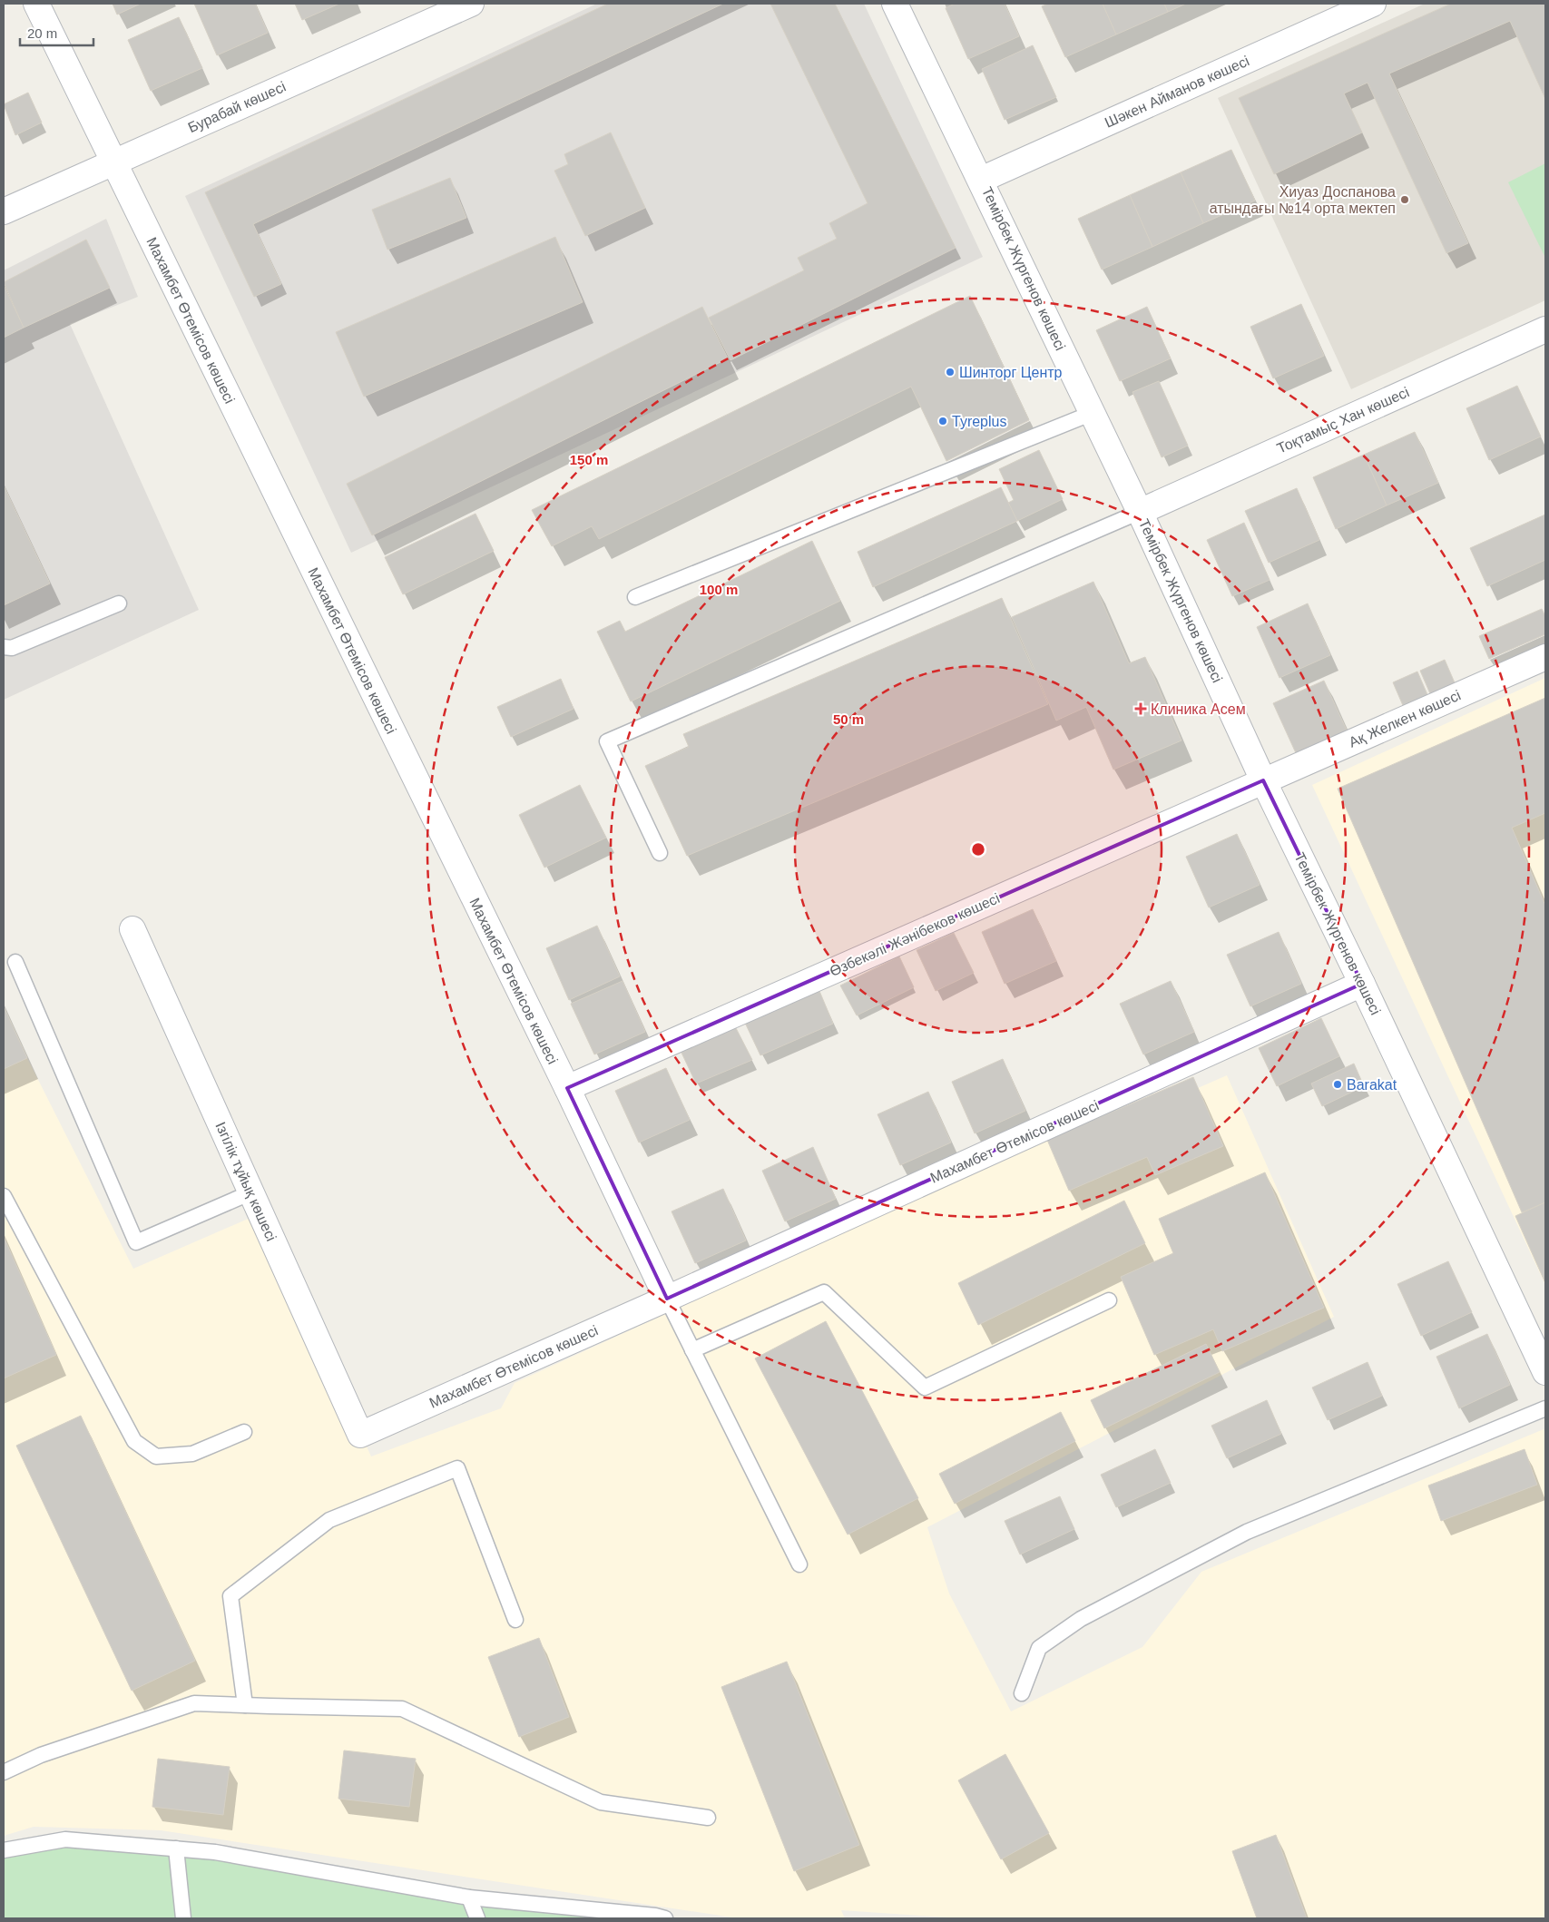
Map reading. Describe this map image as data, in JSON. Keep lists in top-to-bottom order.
{
  "streets": {
    "street": [
      "Шәкен Айманов көшесі",
      "Бурабай көшесі",
      "Темірбек Жүргенов көшесі",
      "Махамбет Өтемісов көшесі",
      "Тоқтамыс Хан көшесі",
      "Ақ Желкен көшесі",
      "Өзбекәлі Жәнібеков көшесі",
      "Ізгілік тұйық көшесі"
    ]
  },
  "crossings": [
    ["Шәкен Айманов көшесі", "Темірбек Жүргенов көшесі"],
    ["Бурабай көшесі", "Махамбет Өтемісов көшесі"],
    ["Темірбек Жүргенов көшесі", "Махамбет Өтемісов көшесі"],
    ["Темірбек Жүргенов көшесі", "Тоқтамыс Хан көшесі"],
    ["Темірбек Жүргенов көшесі", "Ақ Желкен көшесі"],
    ["Темірбек Жүргенов көшесі", "Өзбекәлі Жәнібеков көшесі"],
    ["Махамбет Өтемісов көшесі", "Өзбекәлі Жәнібеков көшесі"],
    ["Махамбет Өтемісов көшесі", "Ізгілік тұйық көшесі"],
    ["Ақ Желкен көшесі", "Өзбекәлі Жәнібеков көшесі"]
  ],
  "places": {
    "other": [
      "Хиуаз Доспанова атындағы №14 орта мектеп",
      "Шинторг Центр",
      "Tyreplus",
      "Barakat"
    ],
    "health": ["Клиника Асем"]
  },
  "scale_bar": "20 m",
  "rings": ["150 m", "100 m", "50 m"]
}
